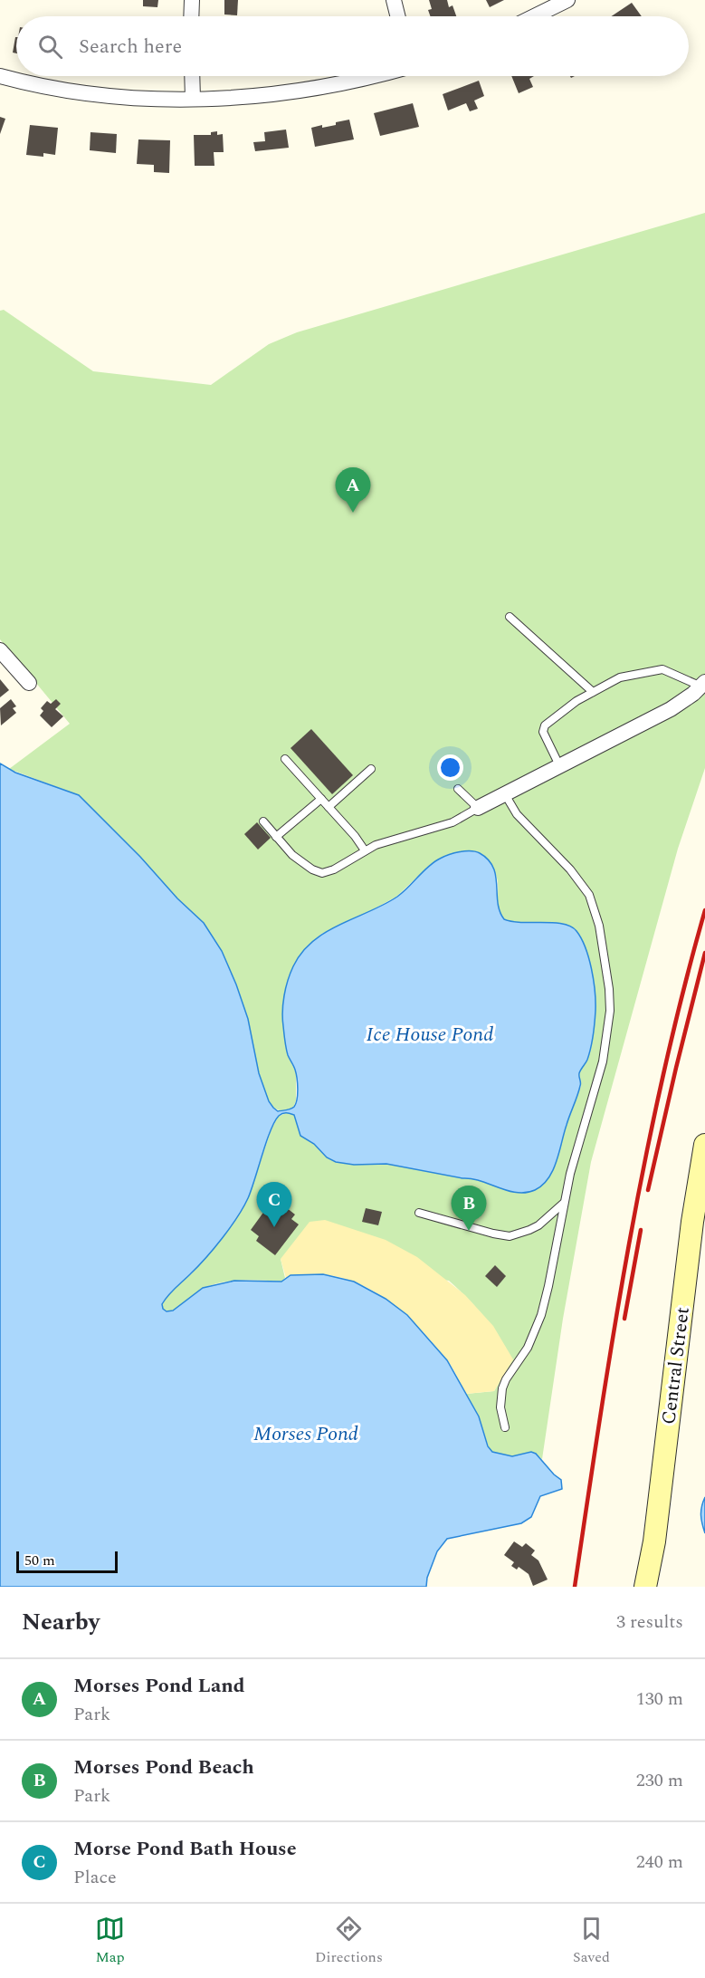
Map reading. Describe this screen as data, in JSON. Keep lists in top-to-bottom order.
{
  "streets": {
    "main road": ["Central Street"]
  },
  "water": ["Ice House Pond", "Morses Pond"],
  "scale_bar": "50 m",
  "page": {
    "search": "Search here",
    "pins": ["A", "C", "B"],
    "scale": "50 m",
    "heading": ["Nearby", "3 results"],
    "list": [
      {
        "mark": "A",
        "name": "Morses Pond Land",
        "note": "Park",
        "value": "130 m"
      },
      {
        "mark": "B",
        "name": "Morses Pond Beach",
        "note": "Park",
        "value": "230 m"
      },
      {
        "mark": "C",
        "name": "Morse Pond Bath House",
        "note": "Place",
        "value": "240 m"
      }
    ],
    "nav": ["Map", "Directions", "Saved"]
  }
}
